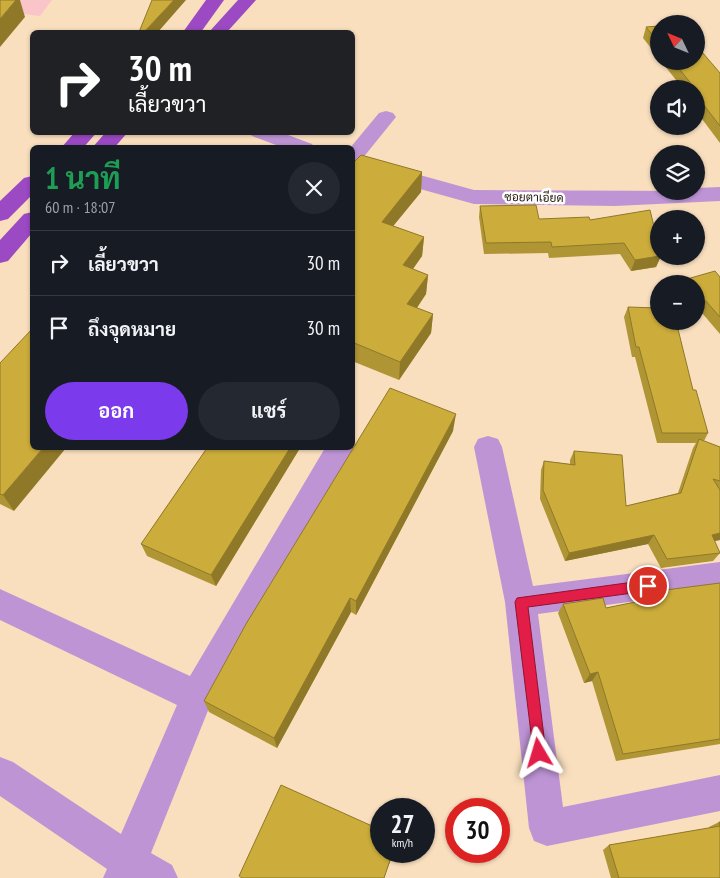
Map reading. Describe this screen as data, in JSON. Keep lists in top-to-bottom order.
{
  "streets": {
    "street": ["ซอยตาเอียด"]
  },
  "north": "top left",
  "page": {
    "map_buttons": ["+", "−"],
    "turn": ["30 m", "เลี้ยวขวา"],
    "heading": ["1 นาที", "60 m · 18:07"],
    "list": [
      {
        "name": "เลี้ยวขวา",
        "value": "30 m"
      },
      {
        "name": "ถึงจุดหมาย",
        "value": "30 m"
      }
    ],
    "buttons": ["ออก", "แชร์"],
    "speed": "27 km/h",
    "limit": "30"
  }
}
